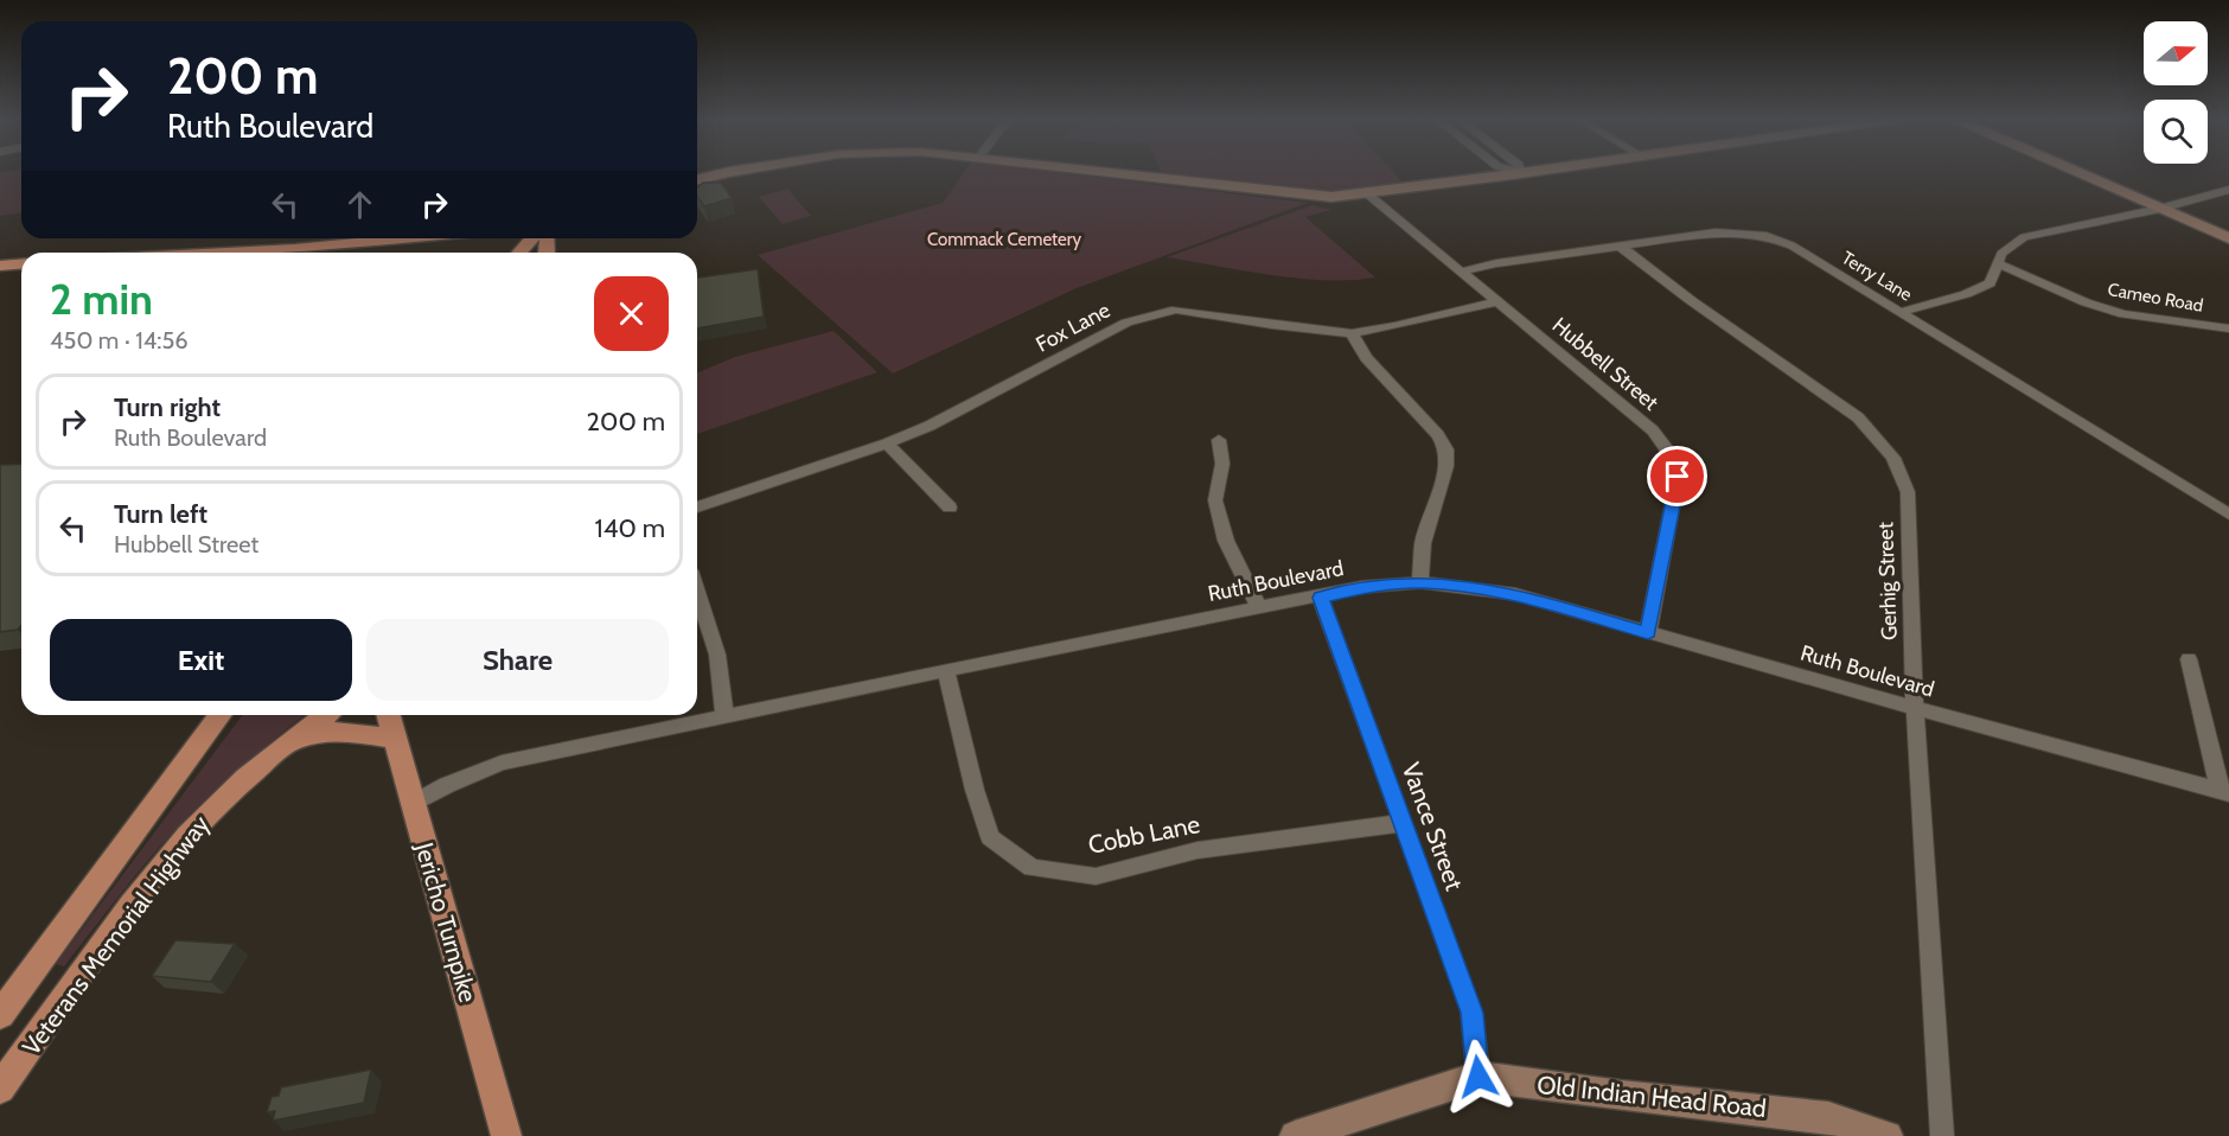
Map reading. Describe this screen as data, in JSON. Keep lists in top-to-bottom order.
{
  "streets": {
    "main road": ["Jericho Turnpike", "Veterans Memorial Highway", "Old Indian Head Road"],
    "street": [
      "Terry Lane",
      "Cameo Road",
      "Fox Lane",
      "Hubbell Street",
      "Ruth Boulevard",
      "Gerhig Street",
      "Vance Street",
      "Cobb Lane"
    ]
  },
  "crossings": [
    ["Terry Lane", "Hubbell Street"],
    ["Terry Lane", "Gerhig Street"],
    ["Fox Lane", "Hubbell Street"],
    ["Hubbell Street", "Ruth Boulevard"],
    ["Ruth Boulevard", "Gerhig Street"],
    ["Ruth Boulevard", "Vance Street"],
    ["Ruth Boulevard", "Cobb Lane"],
    ["Ruth Boulevard", "Jericho Turnpike"],
    ["Vance Street", "Cobb Lane"],
    ["Vance Street", "Old Indian Head Road"]
  ],
  "parks": ["Commack Cemetery"],
  "north": "right",
  "page": {
    "turn": ["200 m", "Ruth Boulevard"],
    "heading": ["2 min", "450 m · 14:56"],
    "list": [
      {
        "name": "Turn right",
        "note": "Ruth Boulevard",
        "value": "200 m"
      },
      {
        "name": "Turn left",
        "note": "Hubbell Street",
        "value": "140 m"
      }
    ],
    "buttons": ["Exit", "Share"]
  }
}
